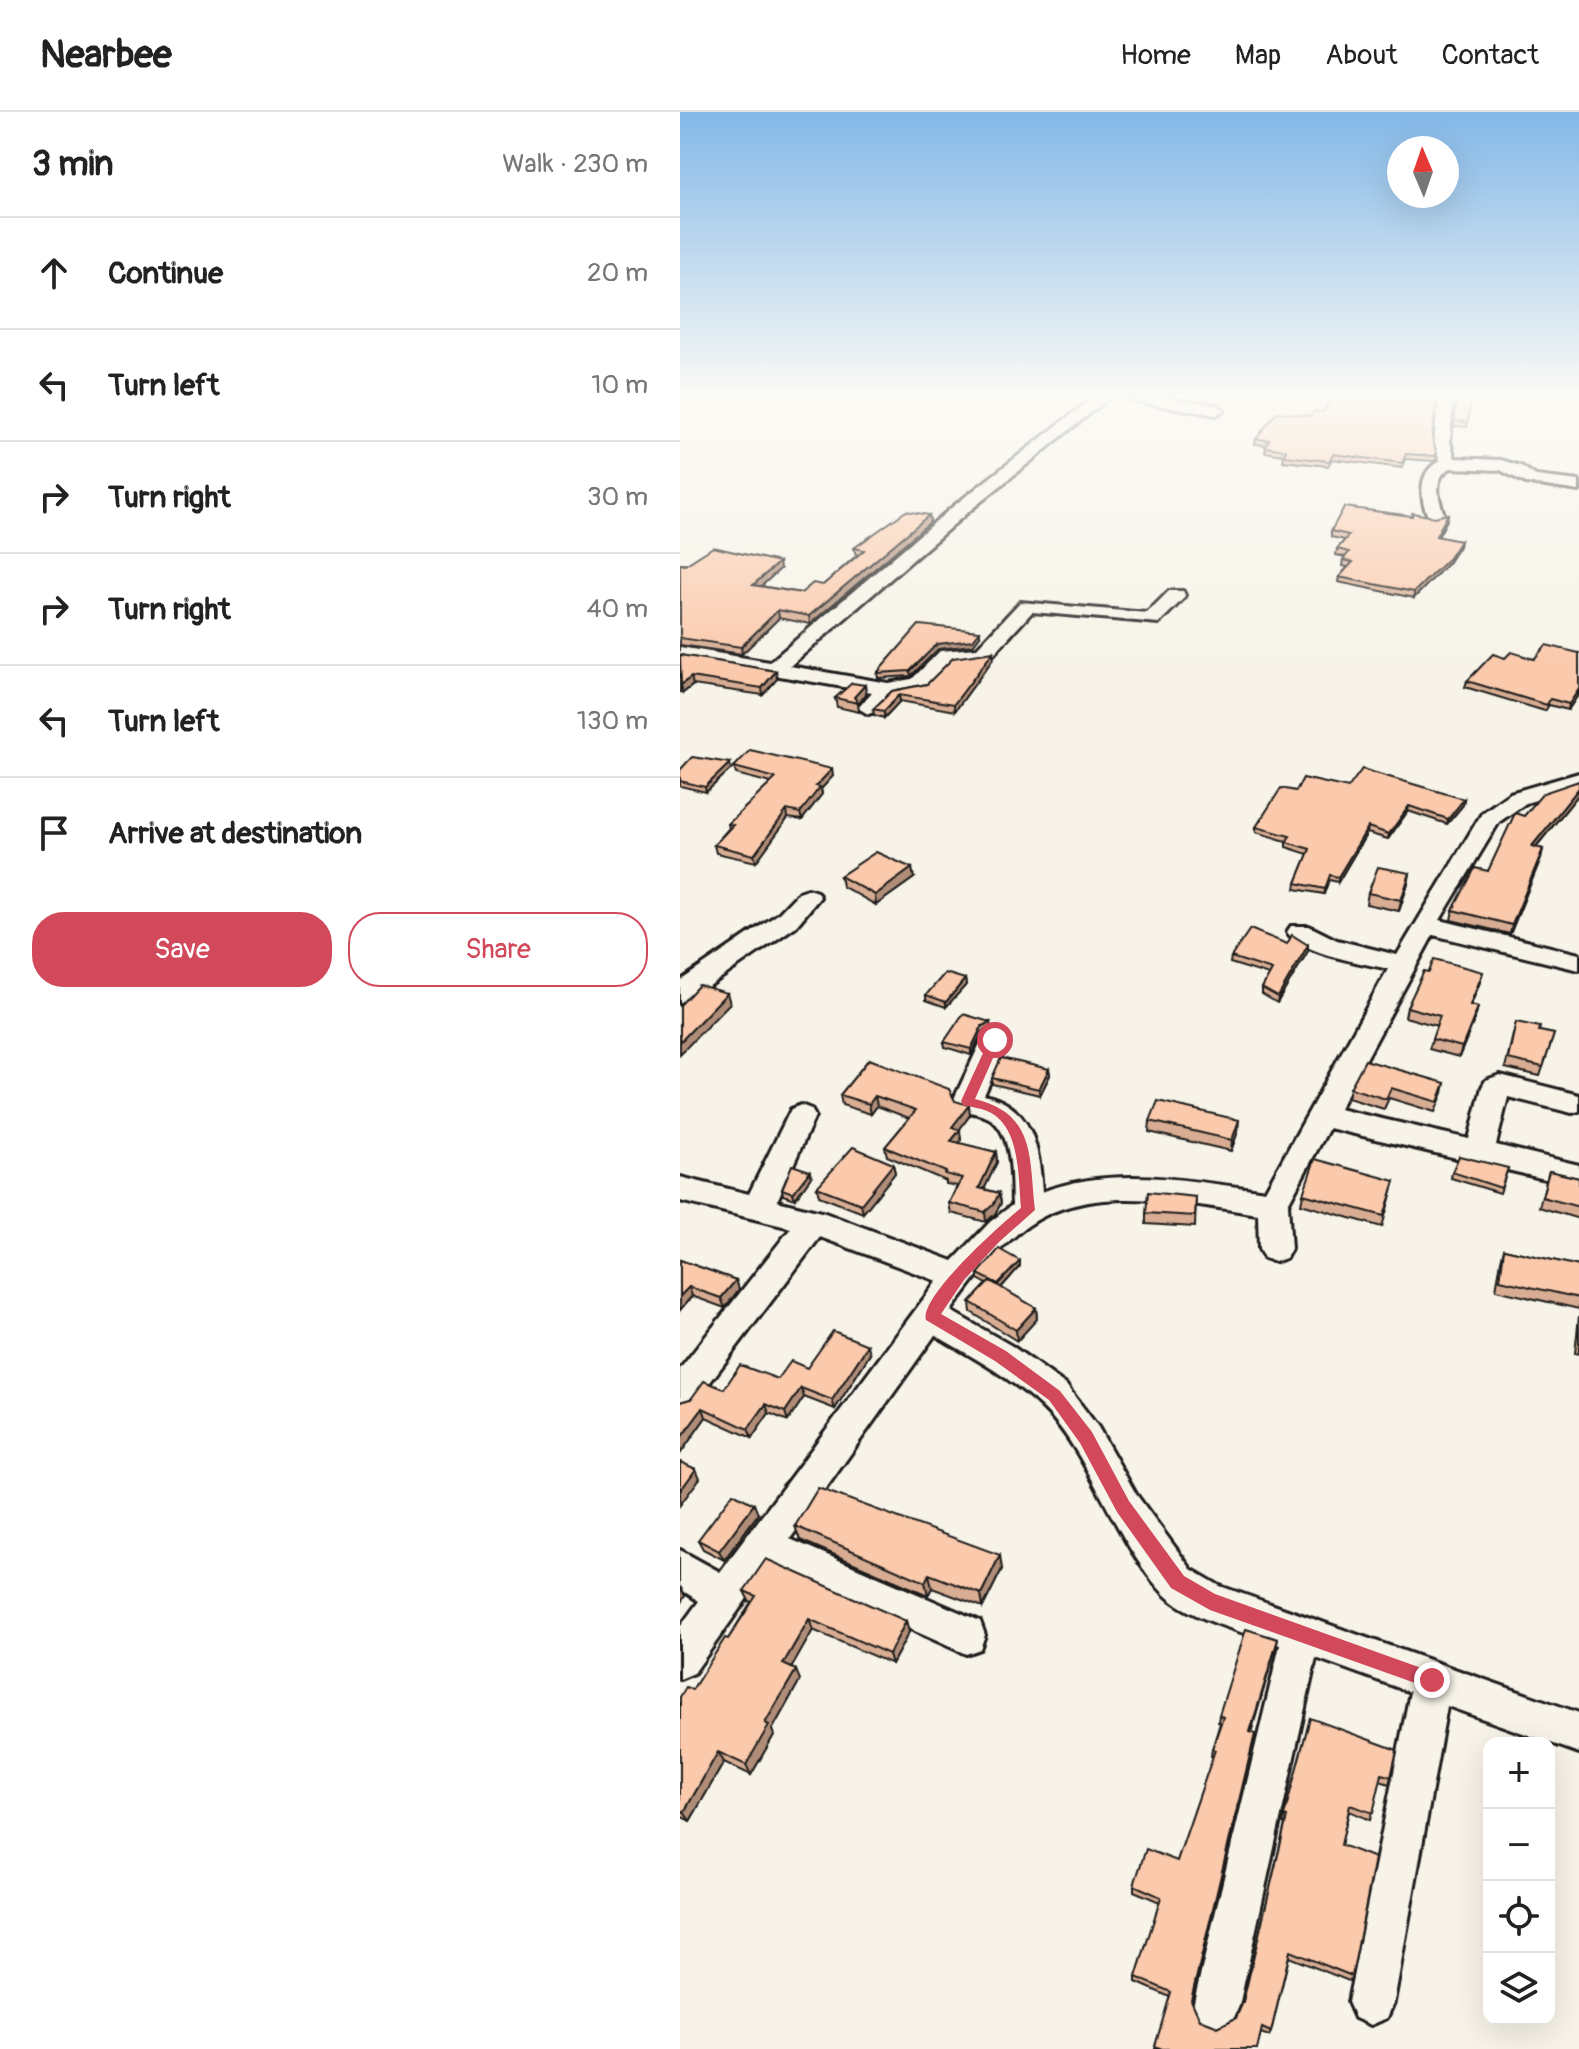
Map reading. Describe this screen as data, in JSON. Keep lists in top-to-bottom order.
{
  "north": "top",
  "page": {
    "header": "Nearbee",
    "nav": [
      "Home",
      "Map",
      "About",
      "Contact"
    ],
    "heading": ["3 min", "Walk · 230 m"],
    "list": [
      ["Continue", "20 m"],
      ["Turn left", "10 m"],
      ["Turn right", "30 m"],
      ["Turn right", "40 m"],
      ["Turn left", "130 m"],
      "Arrive at destination"
    ],
    "buttons": ["Save", "Share"],
    "map_buttons": ["+", "−"]
  }
}
